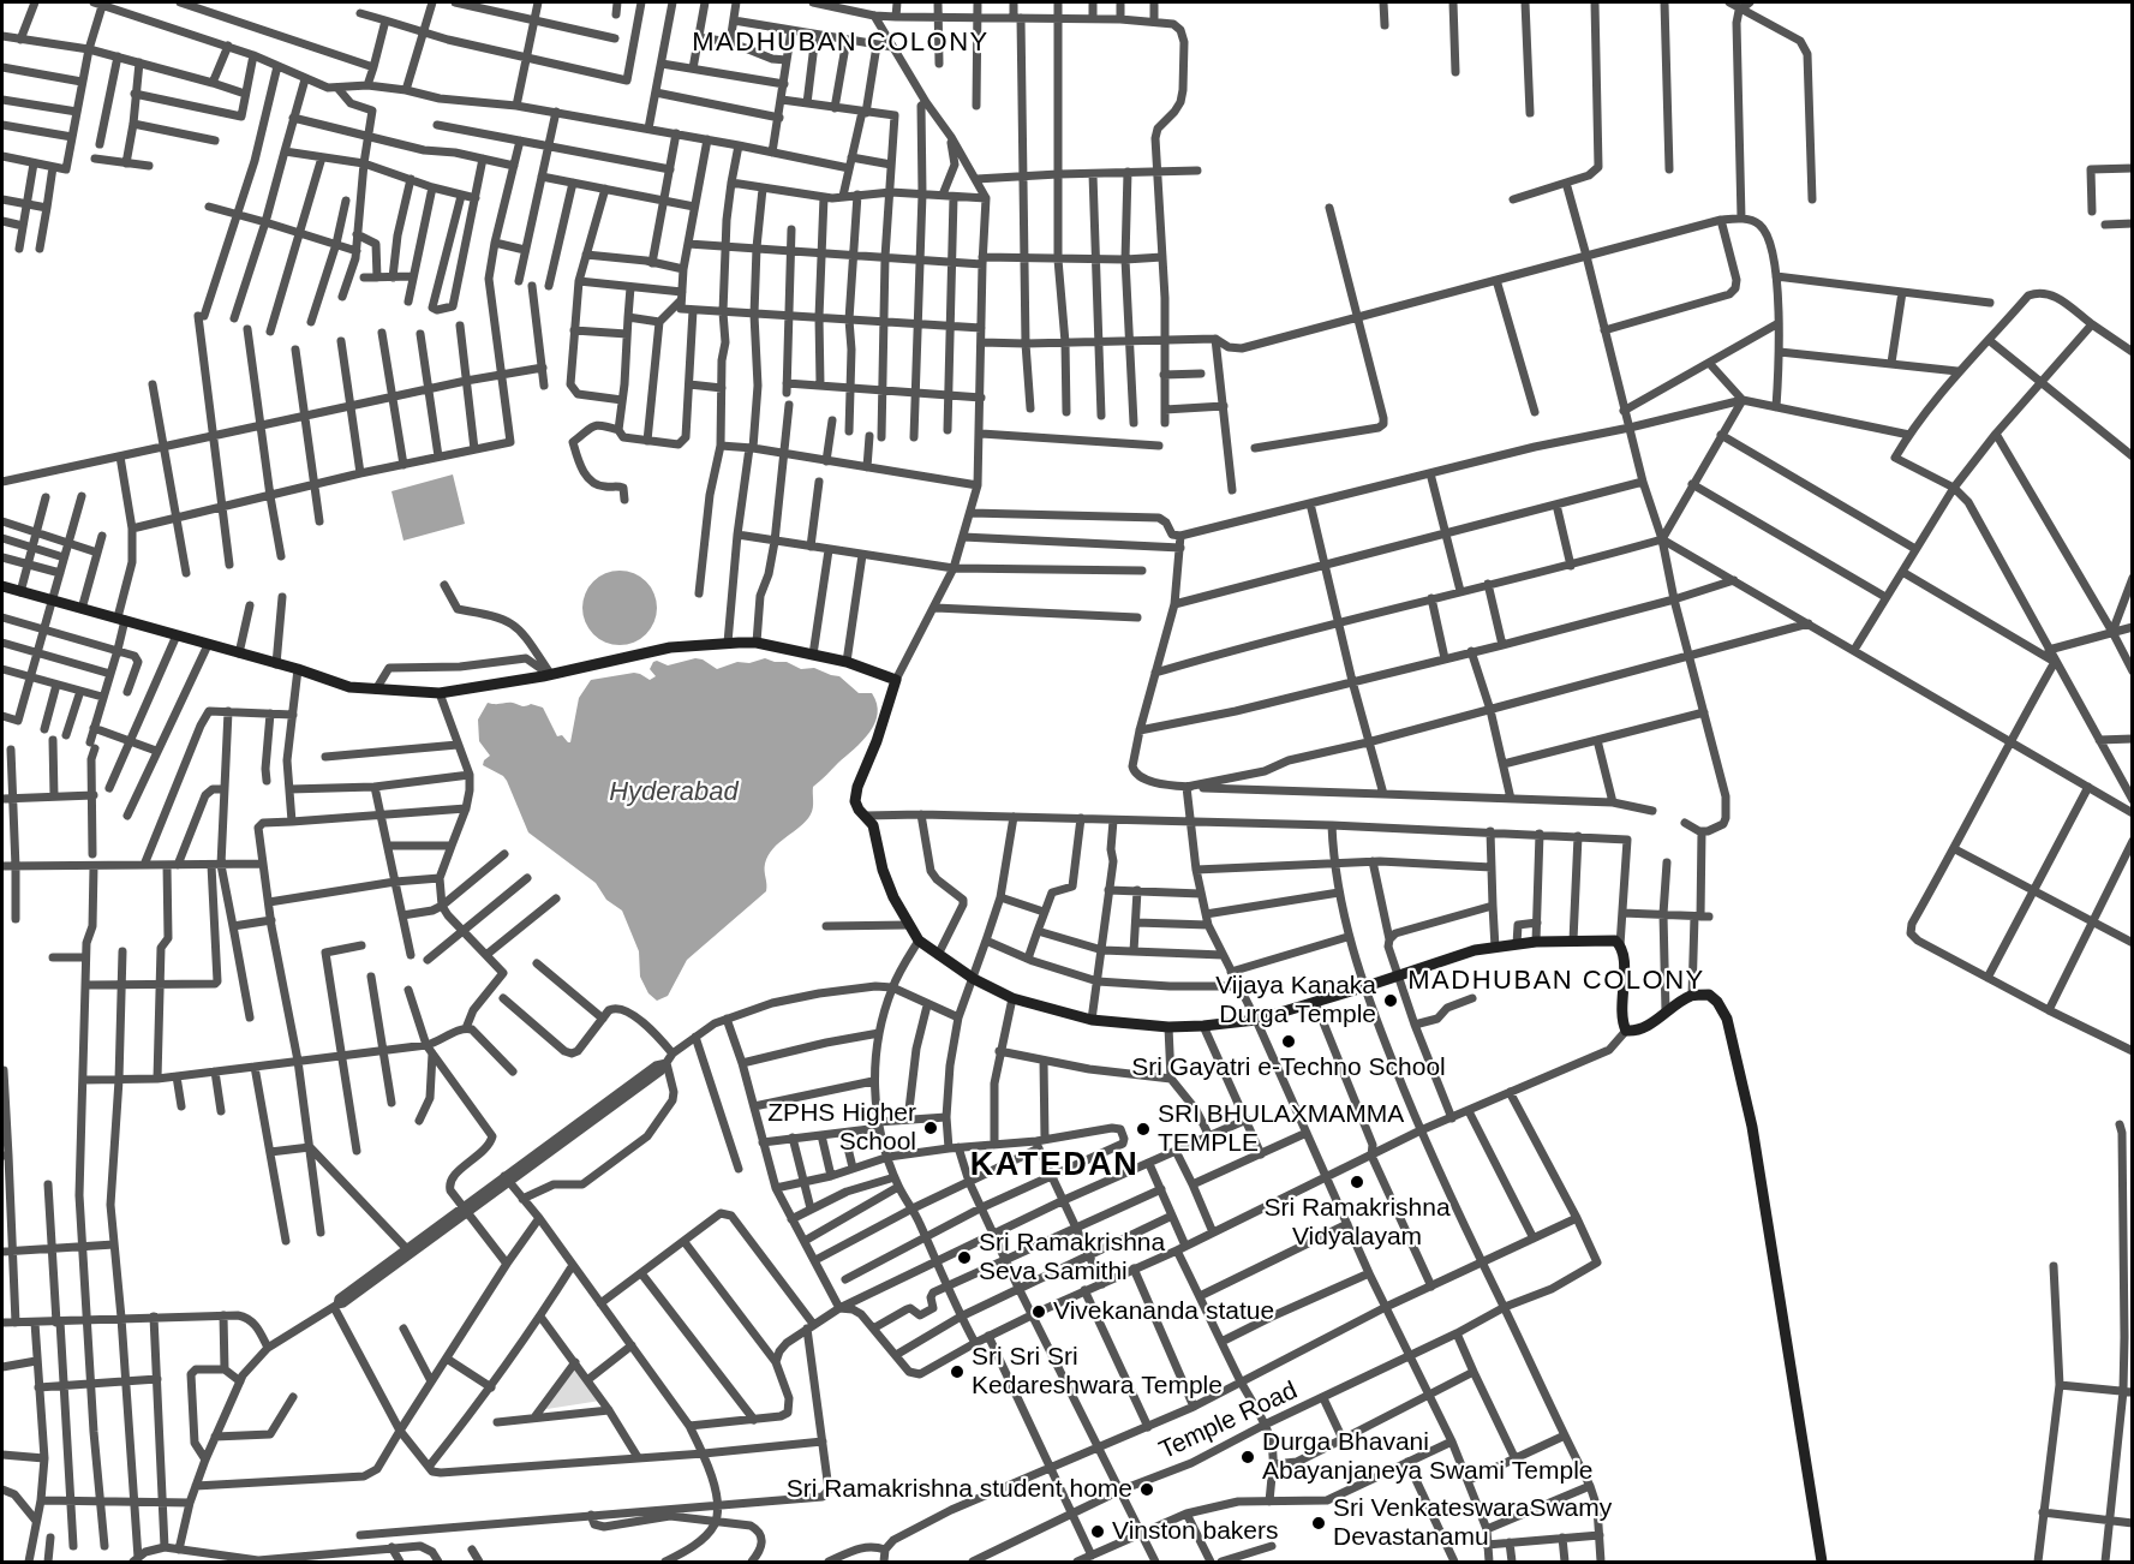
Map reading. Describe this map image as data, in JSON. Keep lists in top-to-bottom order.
{
  "streets": {
    "street": ["Temple Road"]
  },
  "districts": ["MADHUBAN COLONY", "MADHUBAN COLONY", "KATEDAN"],
  "water": ["Hyderabad"],
  "places": [
    "Vijaya Kanaka Durga Temple",
    "Sri Gayatri e-Techno School",
    "ZPHS Higher School",
    "SRI BHULAXMAMMA TEMPLE",
    "Sri Ramakrishna Vidyalayam",
    "Sri Ramakrishna Seva Samithi",
    "Vivekananda statue",
    "Sri Sri Sri Kedareshwara Temple",
    "Durga Bhavani Abayanjaneya Swami Temple",
    "Sri Ramakrishna student home",
    "Sri VenkateswaraSwamy Devastanamu",
    "Vinston bakers"
  ]
}
